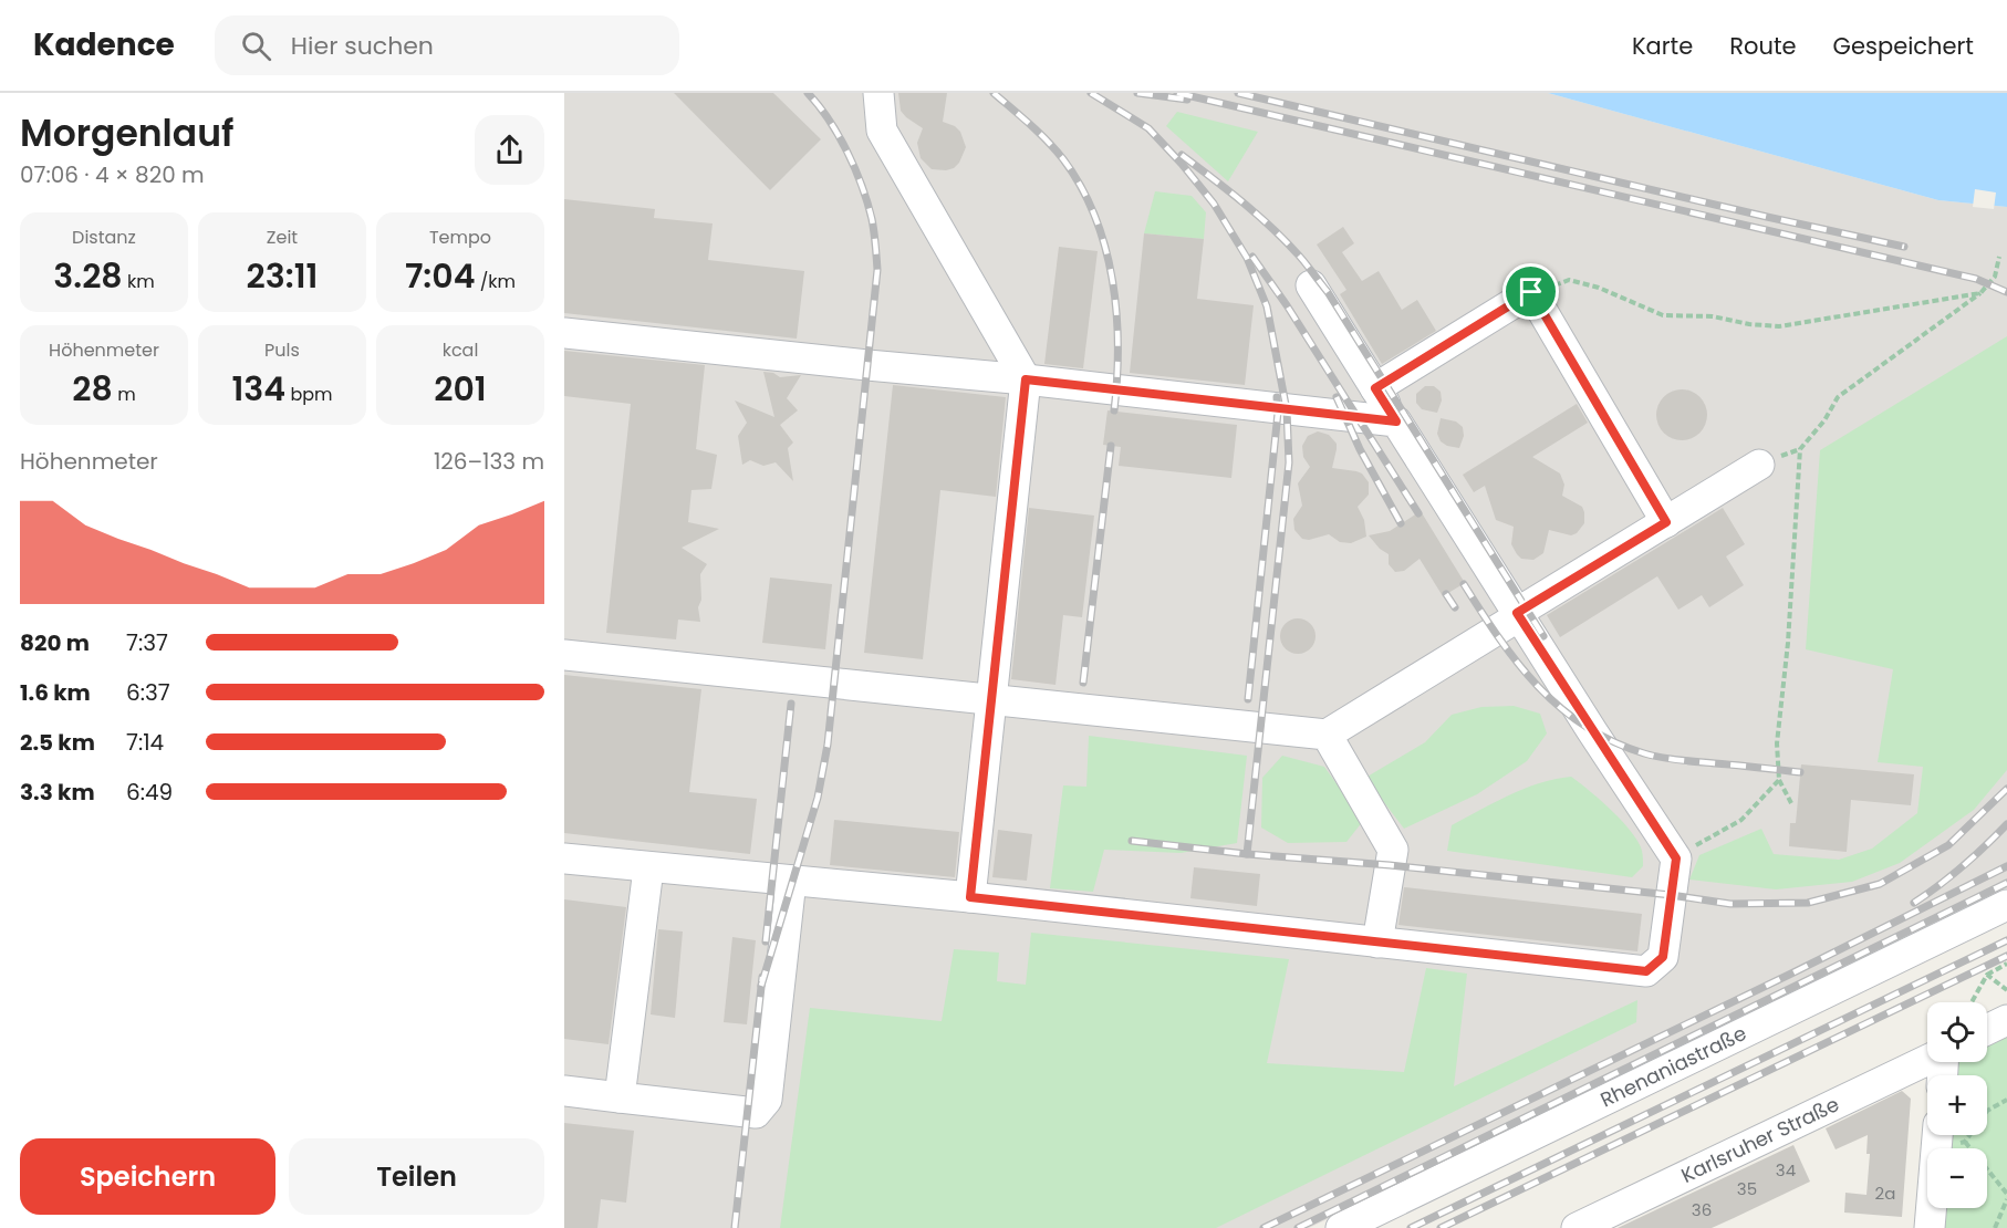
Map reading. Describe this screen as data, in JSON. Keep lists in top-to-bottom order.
{
  "streets": {
    "street": ["Rhenaniastraße", "Karlsruher Straße"]
  },
  "house_numbers": [
    "34",
    "35",
    "2a",
    "36"
  ],
  "page": {
    "header": "Kadence",
    "search": "Hier suchen",
    "nav": ["Karte", "Route", "Gespeichert"],
    "heading": ["Morgenlauf", "07:06 · 4 × 820 m"],
    "stats": [
      ["Distanz", "3.28 km"],
      ["Zeit", "23:11"],
      ["Tempo", "7:04 /km"],
      ["Höhenmeter", "28 m"],
      ["Puls", "134 bpm"],
      ["kcal", "201"]
    ],
    "chart": ["Höhenmeter", "126–133 m"],
    "list": [
      {
        "name": "820 m",
        "note": "7:37"
      },
      {
        "name": "1.6 km",
        "note": "6:37"
      },
      {
        "name": "2.5 km",
        "note": "7:14"
      },
      {
        "name": "3.3 km",
        "note": "6:49"
      }
    ],
    "map_buttons": ["+", "−"],
    "buttons": ["Speichern", "Teilen"]
  }
}
